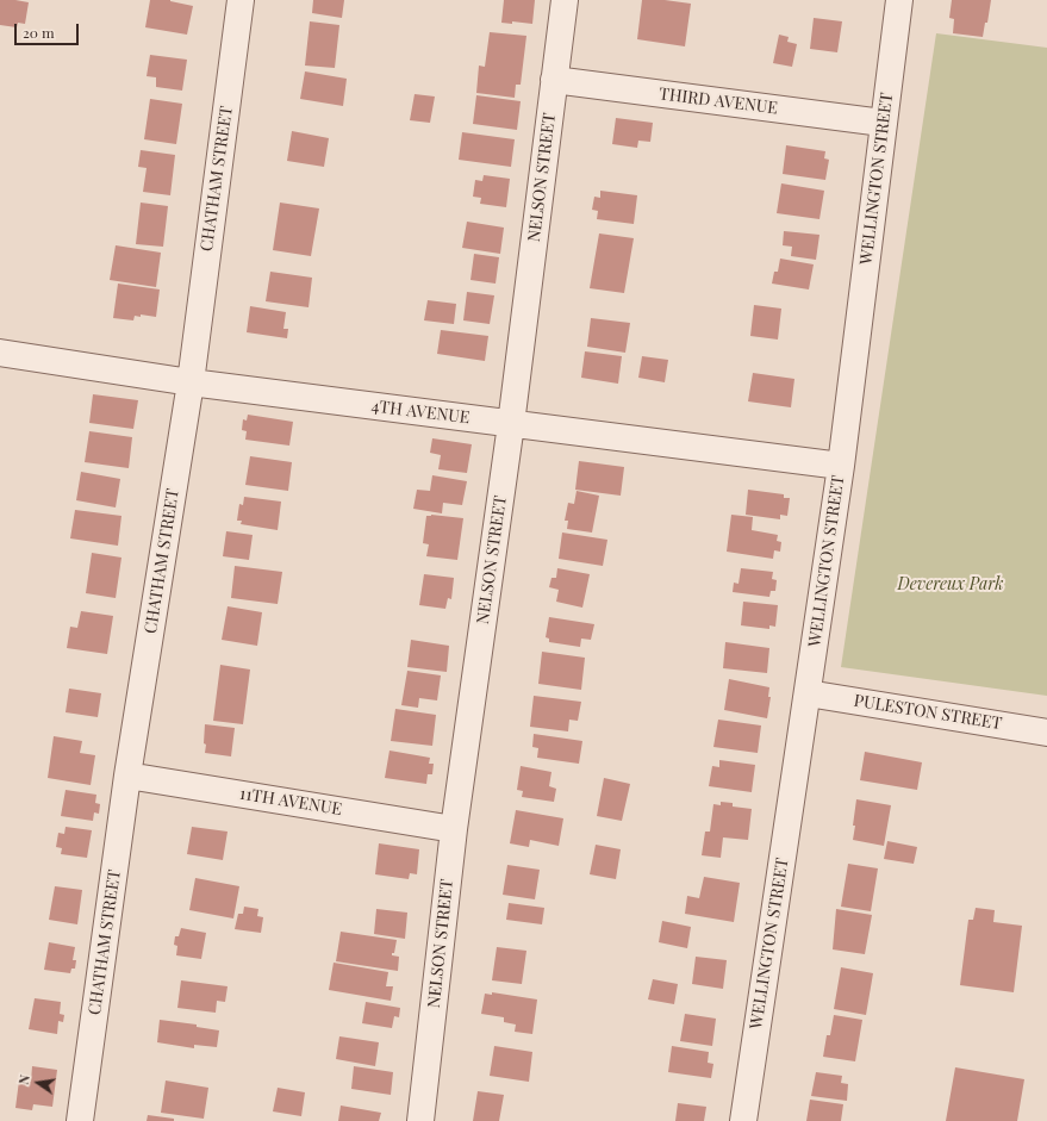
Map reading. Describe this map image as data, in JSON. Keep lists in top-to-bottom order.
{
  "streets": {
    "street": [
      "THIRD AVENUE",
      "NELSON STREET",
      "CHATHAM STREET",
      "WELLINGTON STREET",
      "4TH AVENUE",
      "PULESTON STREET",
      "11TH AVENUE"
    ]
  },
  "crossings": [
    ["THIRD AVENUE", "NELSON STREET"],
    ["THIRD AVENUE", "WELLINGTON STREET"],
    ["NELSON STREET", "4TH AVENUE"],
    ["NELSON STREET", "11TH AVENUE"],
    ["CHATHAM STREET", "4TH AVENUE"],
    ["CHATHAM STREET", "11TH AVENUE"],
    ["WELLINGTON STREET", "4TH AVENUE"],
    ["WELLINGTON STREET", "PULESTON STREET"]
  ],
  "parks": ["Devereux Park"],
  "scale_bar": "20 m",
  "north": "left"
}
